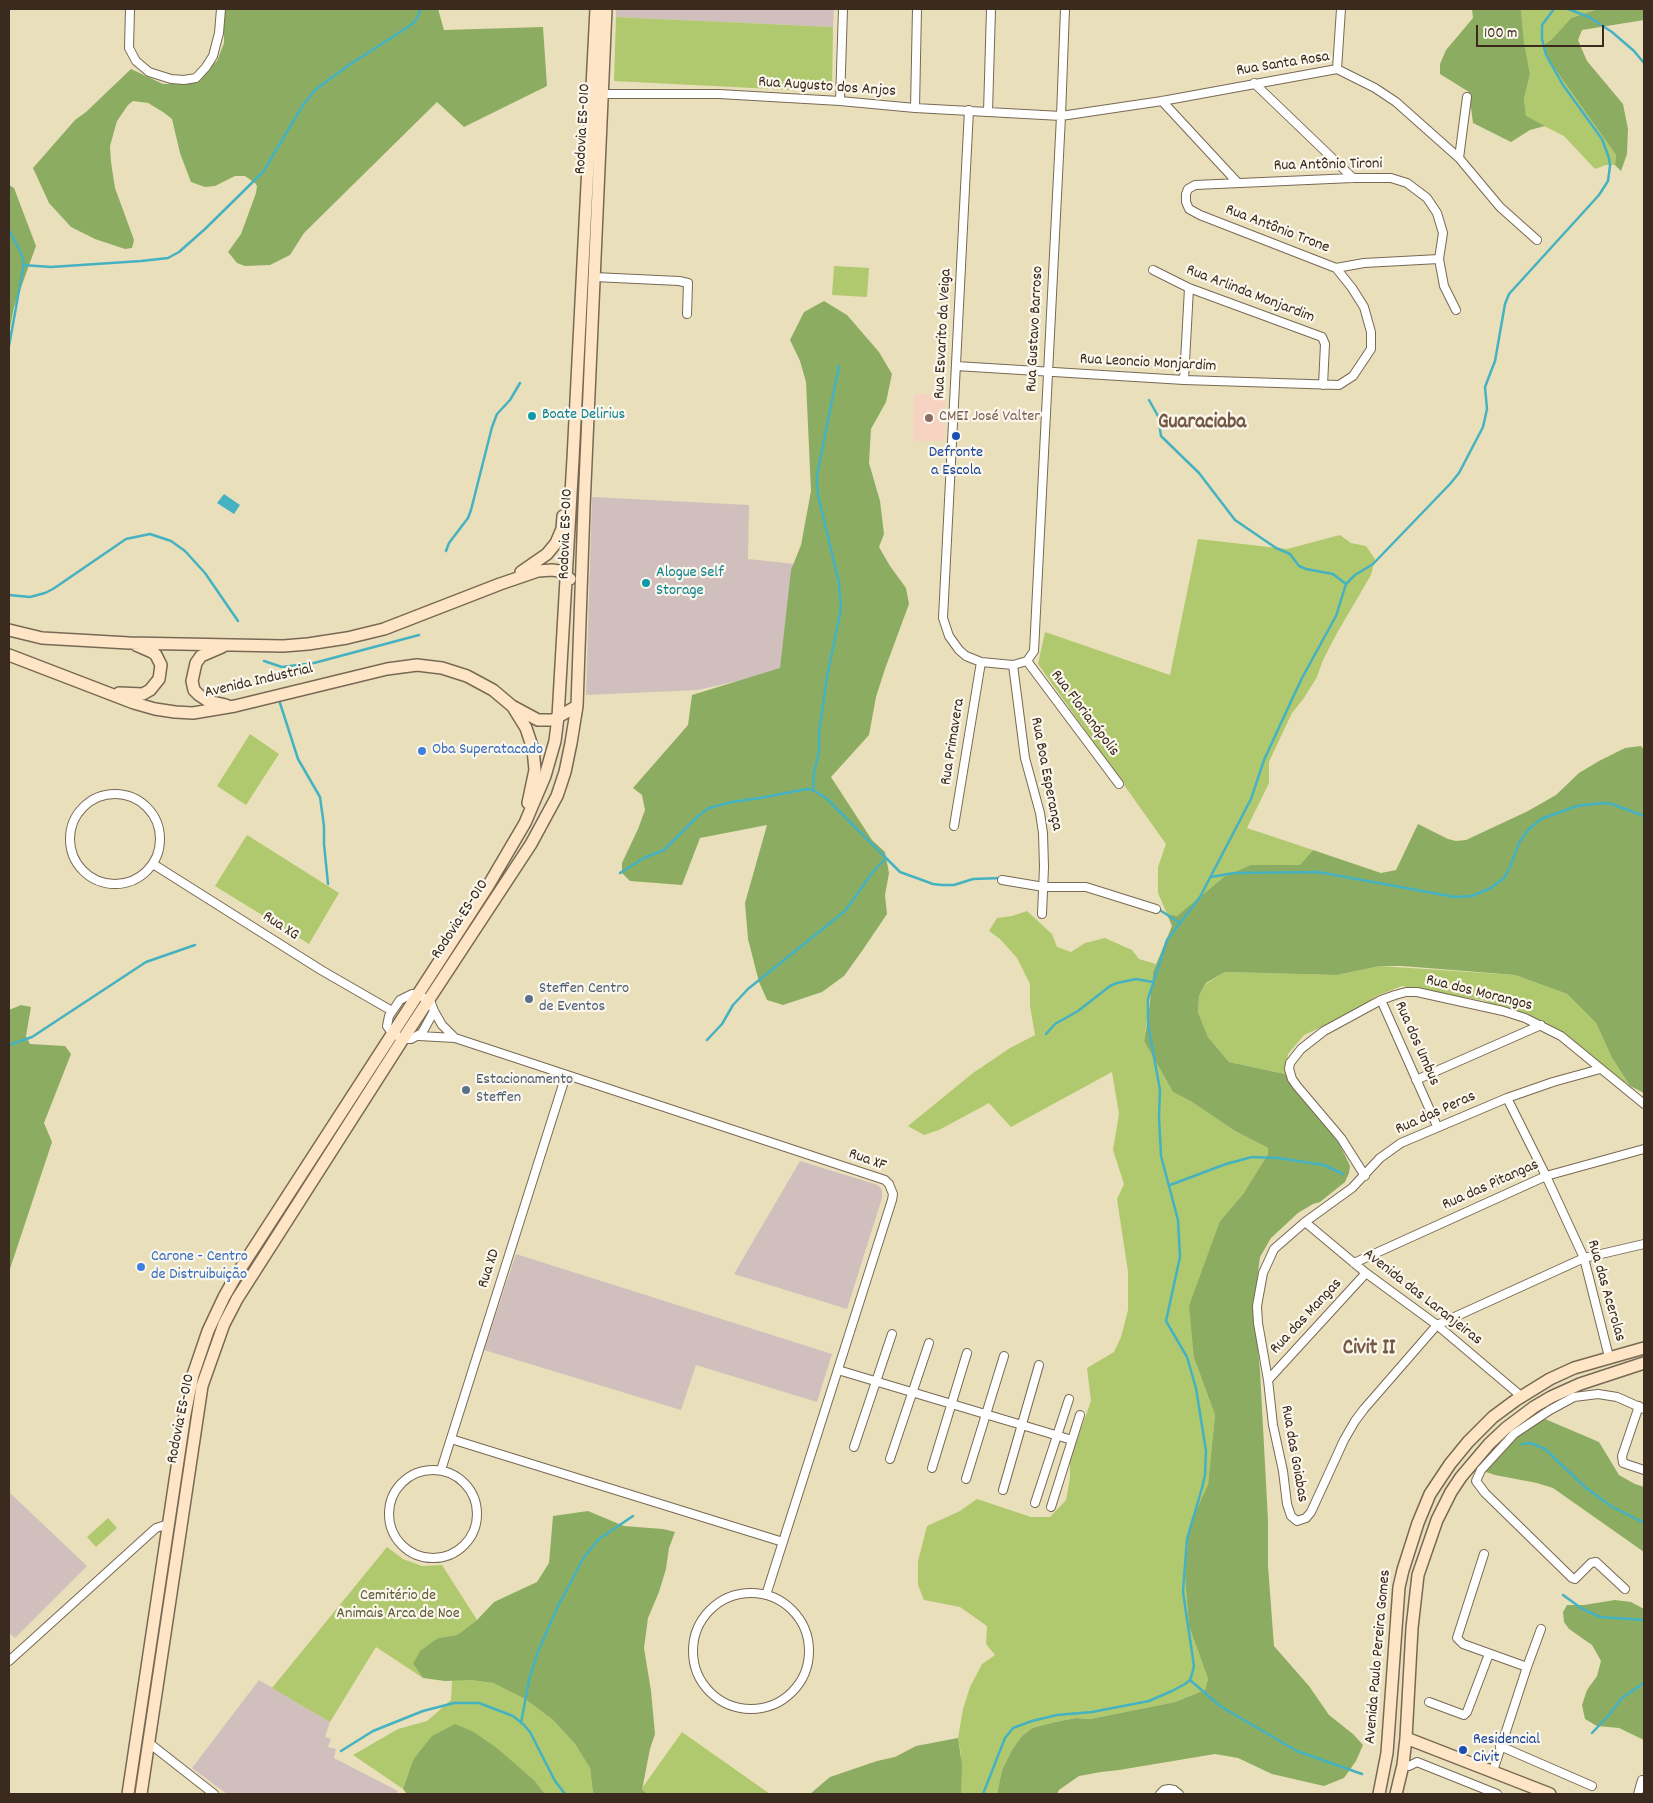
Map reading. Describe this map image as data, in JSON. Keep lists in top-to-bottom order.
{
  "streets": {
    "main road": ["Rodovia ES-010", "Avenida Industrial", "Avenida Paulo Pereira Gomes"],
    "street": [
      "Rua Santa Rosa",
      "Rua Augusto dos Anjos",
      "Rua Antônio Tironi",
      "Rua Antônio Trone",
      "Rua Arlinda Monjardim",
      "Rua Gustavo Barroso",
      "Rua Esvarito da Veiga",
      "Rua Leoncio Monjardim",
      "Rua Florianópolis",
      "Rua Primavera",
      "Rua Boa Esperança",
      "Rua XG",
      "Rua dos Morangos",
      "Rua dos Umbus",
      "Rua das Peras",
      "Rua XF",
      "Rua das Pitangas",
      "Rua XD",
      "Rua das Acerolas",
      "Avenida das Laranjeiras",
      "Rua das Mangas",
      "Rua das Goiabas"
    ]
  },
  "crossings": [
    ["Rua Santa Rosa", "Rua Augusto dos Anjos"],
    ["Rua Santa Rosa", "Rua Gustavo Barroso"],
    ["Rua Augusto dos Anjos", "Rodovia ES-010"],
    ["Rua Augusto dos Anjos", "Rua Gustavo Barroso"],
    ["Rua Augusto dos Anjos", "Rua Esvarito da Veiga"],
    ["Rodovia ES-010", "Avenida Industrial"],
    ["Rodovia ES-010", "Rua XF"],
    ["Rua Antônio Tironi", "Rua Antônio Trone"],
    ["Rua Antônio Trone", "Rua Leoncio Monjardim"],
    ["Rua Arlinda Monjardim", "Rua Leoncio Monjardim"],
    ["Rua Gustavo Barroso", "Rua Esvarito da Veiga"],
    ["Rua Gustavo Barroso", "Rua Leoncio Monjardim"],
    ["Rua Gustavo Barroso", "Rua Florianópolis"],
    ["Rua Esvarito da Veiga", "Rua Leoncio Monjardim"],
    ["Rua Esvarito da Veiga", "Rua Florianópolis"],
    ["Rua Esvarito da Veiga", "Rua Primavera"],
    ["Rua Esvarito da Veiga", "Rua Boa Esperança"],
    ["Rua dos Morangos", "Rua dos Umbus"],
    ["Rua dos Morangos", "Rua das Peras"],
    ["Rua dos Umbus", "Rua das Peras"],
    ["Rua das Peras", "Rua das Acerolas"],
    ["Rua das Peras", "Avenida das Laranjeiras"],
    ["Rua das Peras", "Rua das Goiabas"],
    ["Rua XF", "Rua XD"],
    ["Rua das Pitangas", "Rua das Acerolas"],
    ["Rua das Pitangas", "Avenida das Laranjeiras"],
    ["Rua das Acerolas", "Avenida Paulo Pereira Gomes"],
    ["Avenida das Laranjeiras", "Rua das Mangas"],
    ["Avenida das Laranjeiras", "Rua das Goiabas"],
    ["Avenida das Laranjeiras", "Avenida Paulo Pereira Gomes"],
    ["Rua das Mangas", "Rua das Goiabas"]
  ],
  "districts": ["Guaraciaba", "Civit II"],
  "parks": ["Cemitério de Animais Arca de Noe"],
  "places": [
    "Boate Delirius",
    "CMEI José Valter",
    "Defronte a Escola",
    "Alogue Self Storage",
    "Oba Superatacado",
    "Steffen Centro de Eventos",
    "Estacionamento Steffen",
    "Carone - Centro de Distruibuição",
    "Residencial Civit"
  ],
  "scale_bar": "100 m"
}
